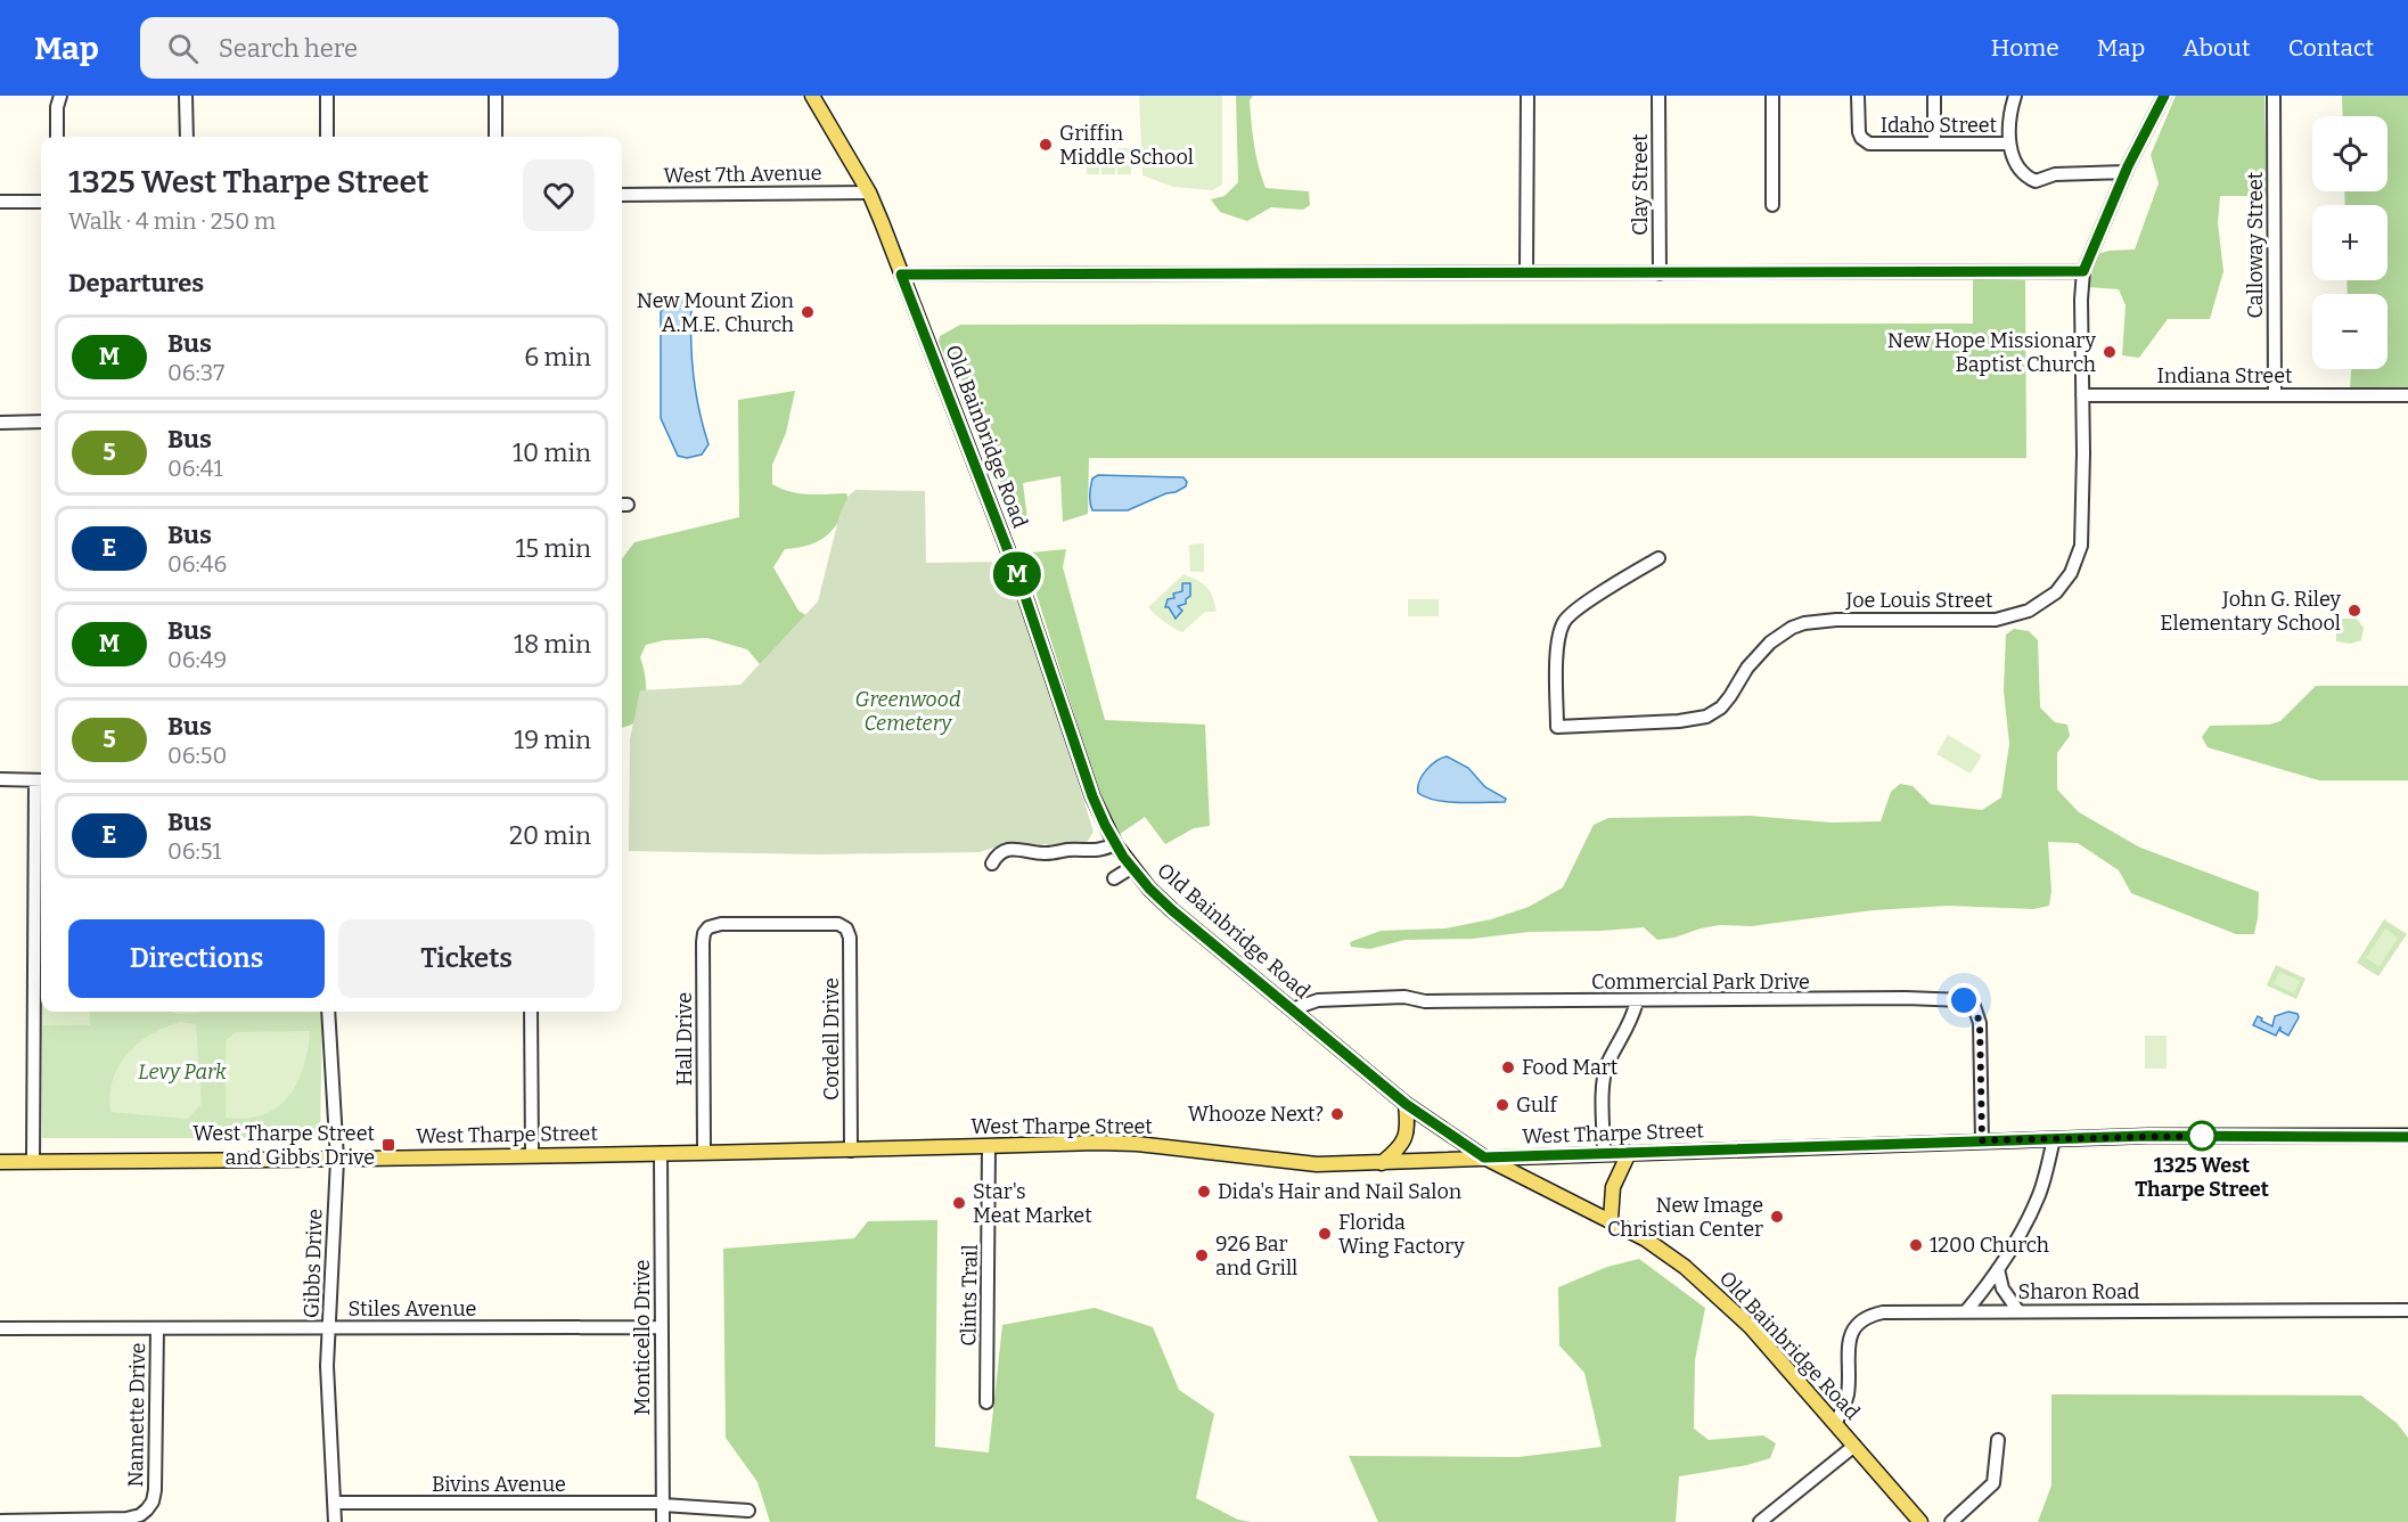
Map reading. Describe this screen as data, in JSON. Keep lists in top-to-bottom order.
{
  "streets": {
    "main road": ["Old Bainbridge Road", "West Tharpe Street"],
    "street": [
      "Idaho Street",
      "West 7th Avenue",
      "Clay Street",
      "Calloway Street",
      "Indiana Street",
      "Joe Louis Street",
      "Commercial Park Drive",
      "Hall Drive",
      "Cordell Drive",
      "Gibbs Drive",
      "Sharon Road",
      "Clints Trail",
      "Stiles Avenue",
      "Monticello Drive",
      "Nannette Drive",
      "Bivins Avenue"
    ]
  },
  "crossings": [
    ["West 7th Avenue", "Old Bainbridge Road"],
    ["Calloway Street", "Indiana Street"],
    ["Indiana Street", "Joe Louis Street"],
    ["Old Bainbridge Road", "Commercial Park Drive"],
    ["Old Bainbridge Road", "West Tharpe Street"],
    ["Old Bainbridge Road", "Sharon Road"],
    ["Commercial Park Drive", "West Tharpe Street"],
    ["Hall Drive", "Cordell Drive"],
    ["Hall Drive", "West Tharpe Street"],
    ["Cordell Drive", "West Tharpe Street"],
    ["West Tharpe Street", "Gibbs Drive"],
    ["West Tharpe Street", "Clints Trail"],
    ["West Tharpe Street", "Monticello Drive"],
    ["Gibbs Drive", "Stiles Avenue"],
    ["Gibbs Drive", "Bivins Avenue"],
    ["Stiles Avenue", "Monticello Drive"],
    ["Stiles Avenue", "Nannette Drive"],
    ["Monticello Drive", "Bivins Avenue"]
  ],
  "parks": ["Greenwood Cemetery", "Levy Park"],
  "places": {
    "other": [
      "Griffin Middle School",
      "New Mount Zion A.M.E. Church",
      "New Hope Missionary Baptist Church",
      "John G. Riley Elementary School",
      "Food Mart",
      "Gulf",
      "Whooze Next?",
      "1325 West Tharpe Street",
      "Dida's Hair and Nail Salon",
      "Star's Meat Market",
      "New Image Christian Center",
      "Florida Wing Factory",
      "1200 Church",
      "926 Bar and Grill"
    ],
    "transit": ["West Tharpe Street and Gibbs Drive"]
  },
  "lines": ["bus line M"],
  "page": {
    "header": "Map",
    "search": "Search here",
    "nav": [
      "Home",
      "Map",
      "About",
      "Contact"
    ],
    "on_map": "M",
    "map_buttons": ["+", "−"],
    "heading": [
      ["1325 West Tharpe Street", "Walk · 4 min · 250 m"],
      "Departures"
    ],
    "list": [
      {
        "mark": "M",
        "name": "Bus",
        "note": "06:37",
        "value": "6 min"
      },
      {
        "mark": "5",
        "name": "Bus",
        "note": "06:41",
        "value": "10 min"
      },
      {
        "mark": "E",
        "name": "Bus",
        "note": "06:46",
        "value": "15 min"
      },
      {
        "mark": "M",
        "name": "Bus",
        "note": "06:49",
        "value": "18 min"
      },
      {
        "mark": "5",
        "name": "Bus",
        "note": "06:50",
        "value": "19 min"
      },
      {
        "mark": "E",
        "name": "Bus",
        "note": "06:51",
        "value": "20 min"
      }
    ],
    "buttons": ["Directions", "Tickets"]
  }
}
